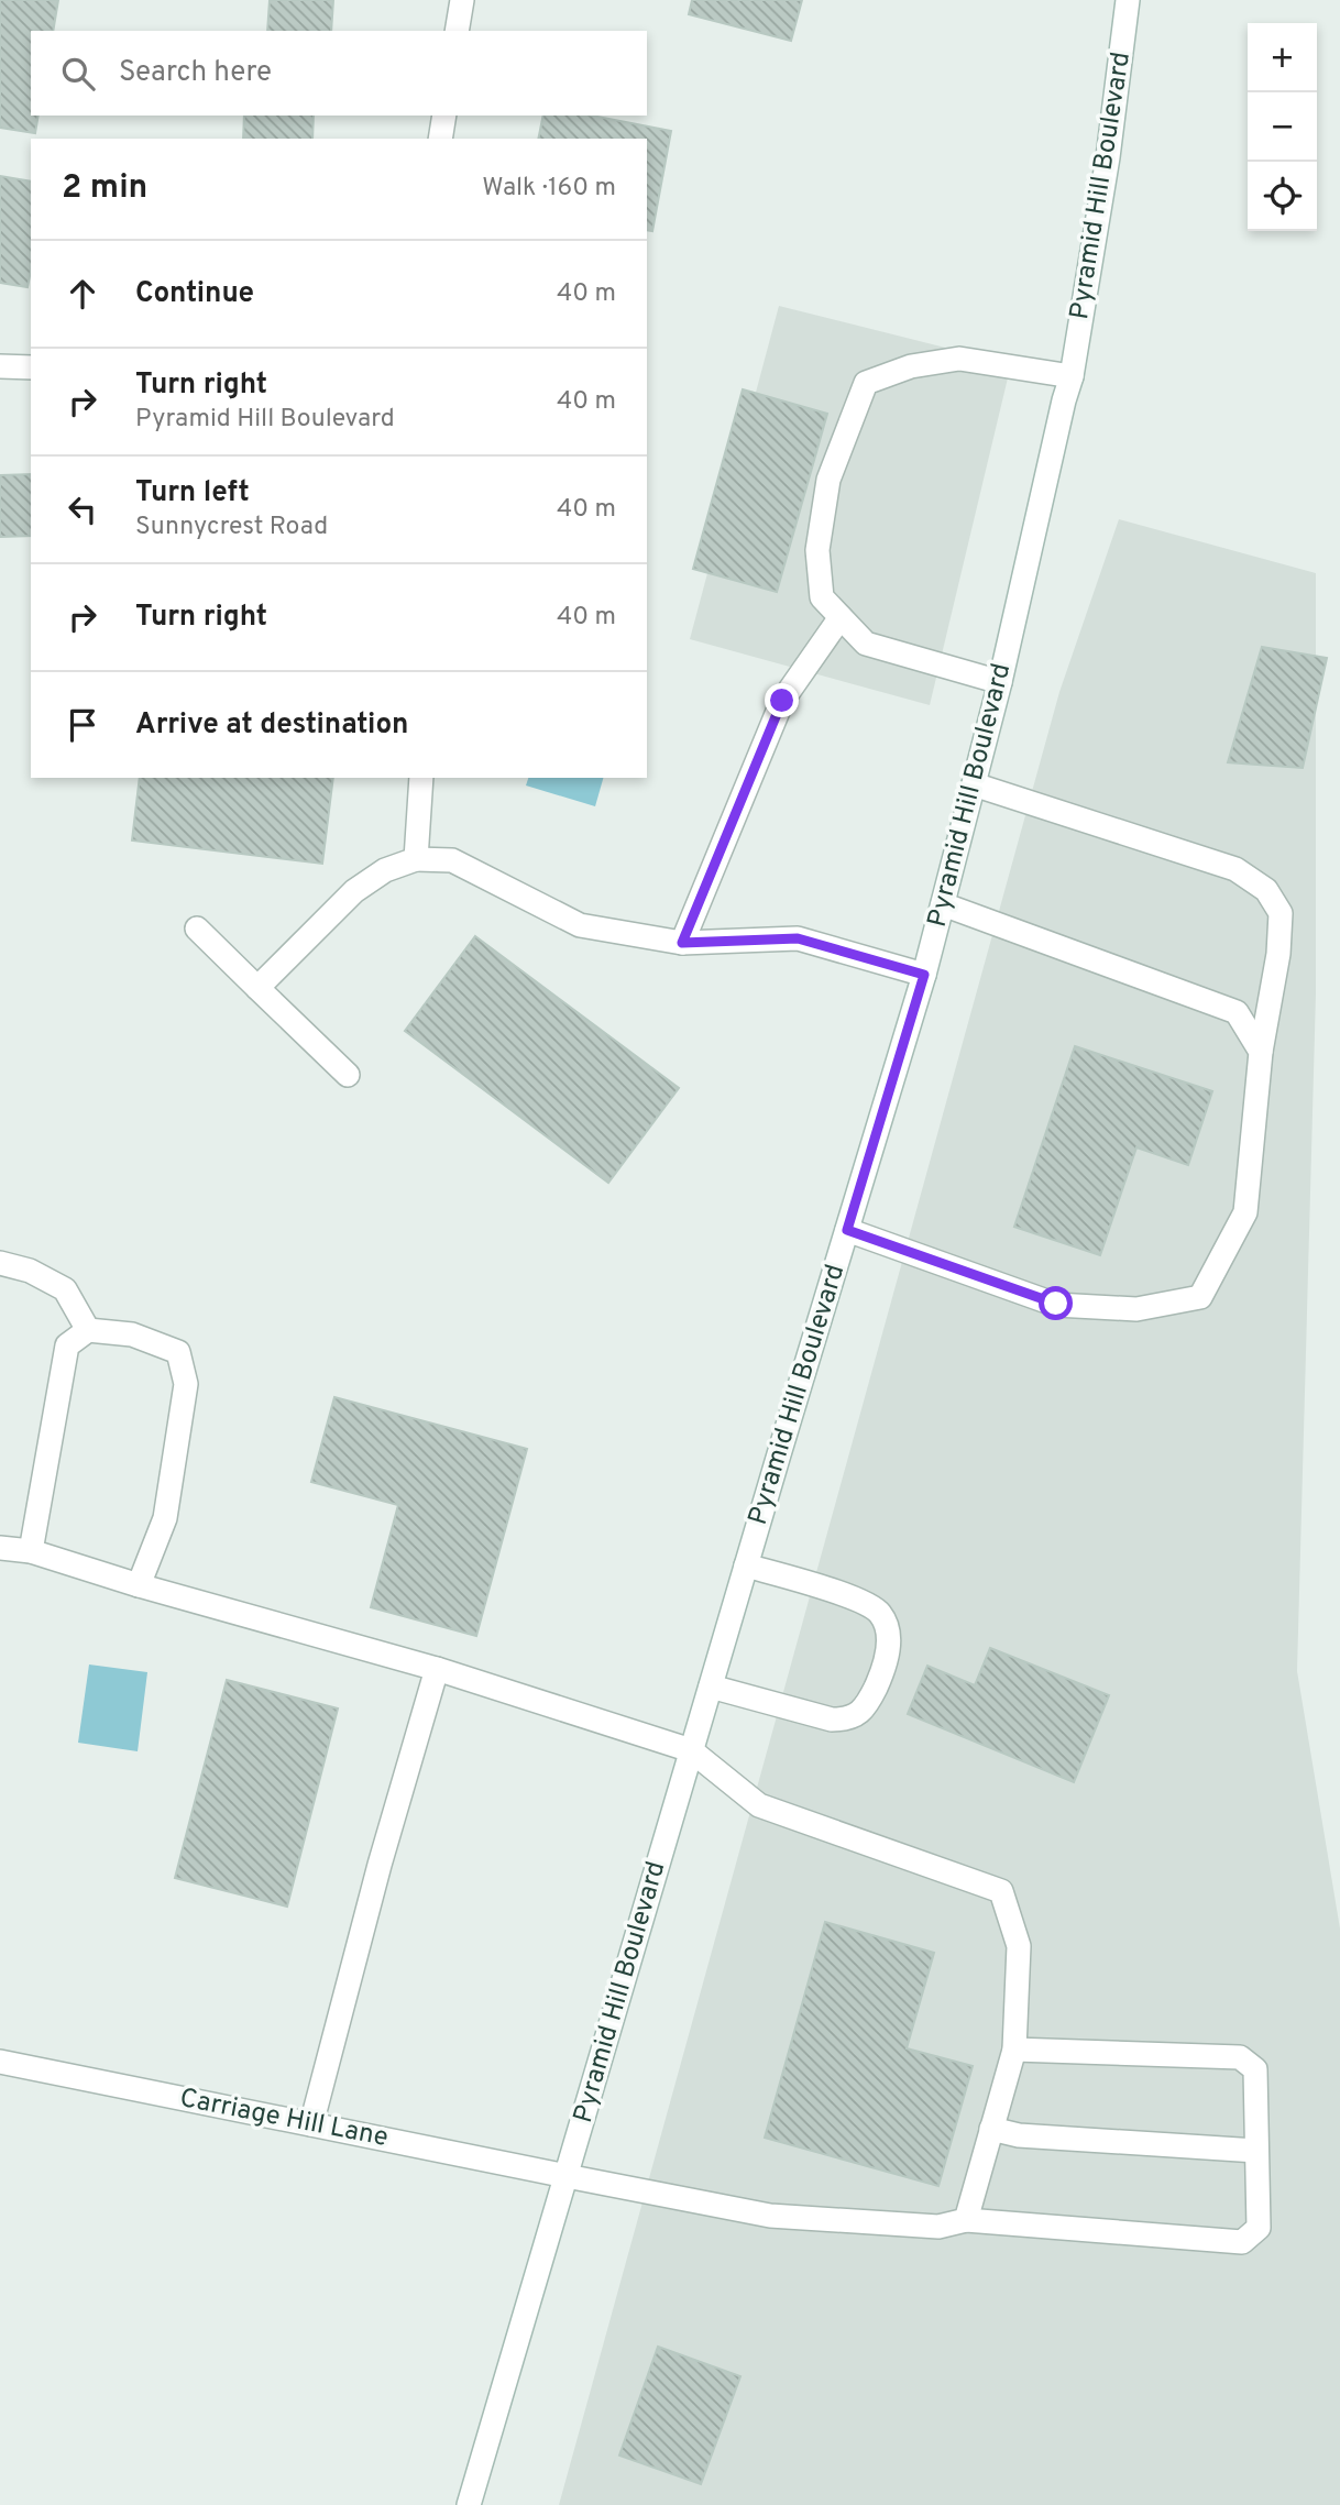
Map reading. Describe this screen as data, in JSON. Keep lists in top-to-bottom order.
{
  "streets": {
    "main road": ["Pyramid Hill Boulevard", "Carriage Hill Lane"]
  },
  "crossings": [
    ["Pyramid Hill Boulevard", "Carriage Hill Lane"]
  ],
  "page": {
    "map_buttons": ["+", "−"],
    "search": "Search here",
    "heading": ["2 min", "Walk · 160 m"],
    "list": [
      ["Continue", "40 m"],
      ["Turn right", "Pyramid Hill Boulevard", "40 m"],
      ["Turn left", "Sunnycrest Road", "40 m"],
      ["Turn right", "40 m"],
      "Arrive at destination"
    ]
  }
}
